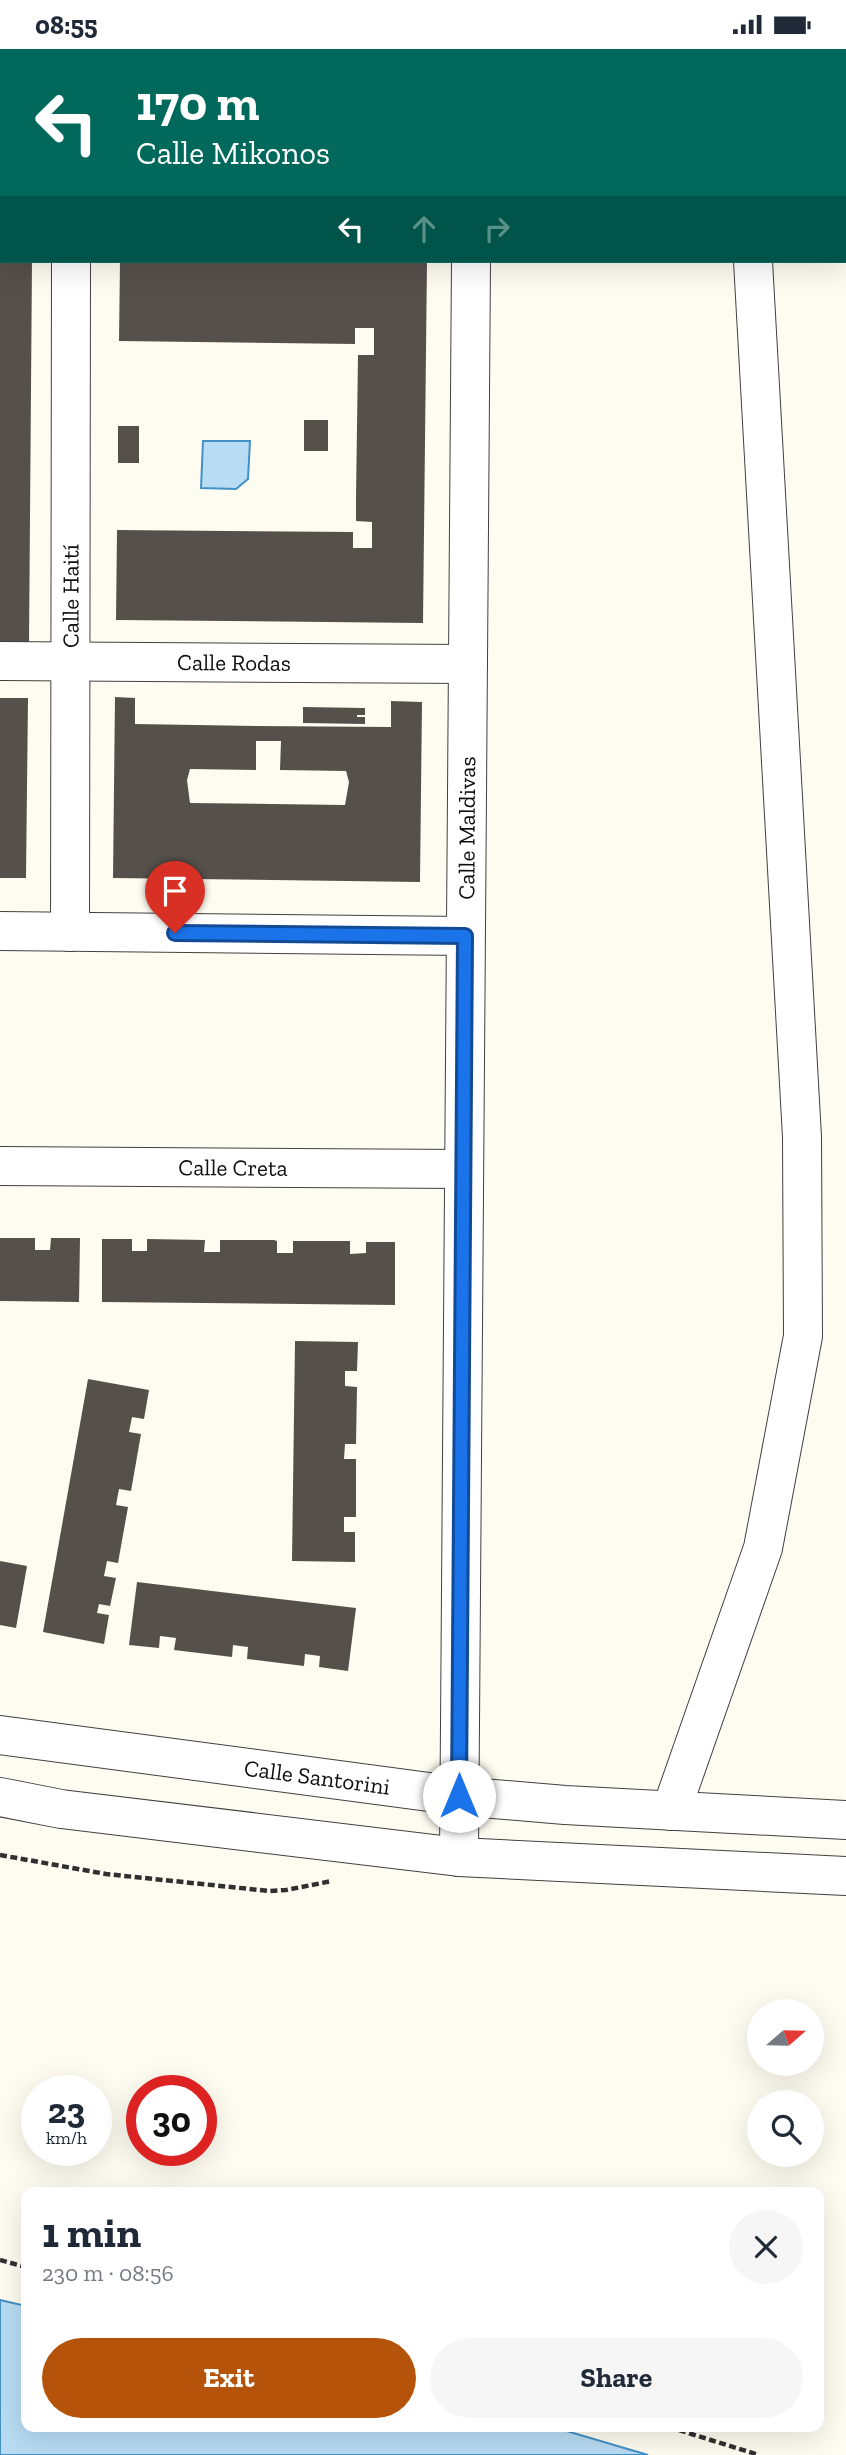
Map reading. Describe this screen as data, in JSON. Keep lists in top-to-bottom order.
{
  "streets": {
    "street": [
      "Calle Haití",
      "Calle Rodas",
      "Calle Maldivas",
      "Calle Creta",
      "Calle Santorini"
    ]
  },
  "crossings": [
    ["Calle Haití", "Calle Rodas"],
    ["Calle Rodas", "Calle Maldivas"],
    ["Calle Maldivas", "Calle Creta"],
    ["Calle Maldivas", "Calle Santorini"]
  ],
  "north": "right",
  "page": {
    "status": "08:55",
    "turn": ["170 m", "Calle Mikonos"],
    "speed": "23 km/h",
    "limit": "30",
    "heading": ["1 min", "230 m · 08:56"],
    "buttons": ["Exit", "Share"]
  }
}
